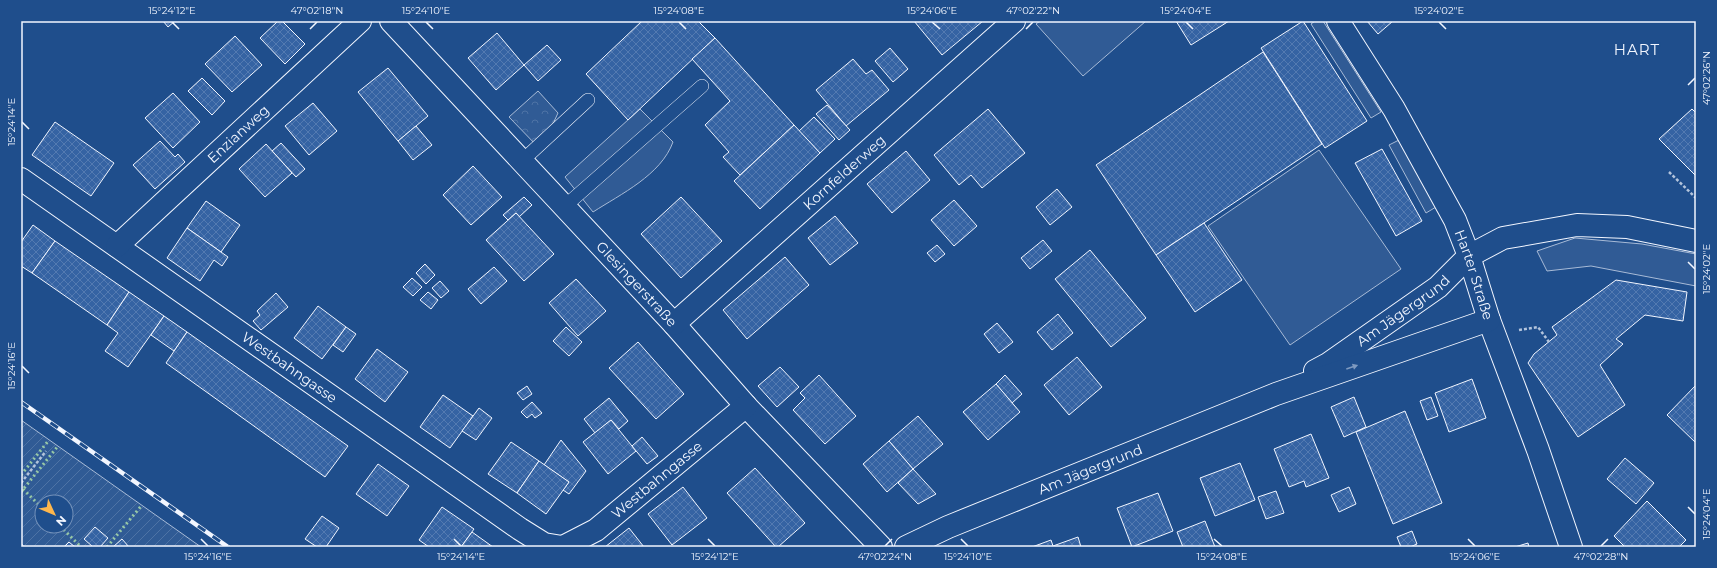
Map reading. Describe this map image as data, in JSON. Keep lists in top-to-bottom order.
{
  "streets": {
    "street": [
      "Enzianweg",
      "Kornfelderweg",
      "Harter Straße",
      "Glesingerstraße",
      "Am Jägergrund",
      "Westbahngasse"
    ]
  },
  "crossings": [
    ["Enzianweg", "Westbahngasse"],
    ["Kornfelderweg", "Glesingerstraße"],
    ["Harter Straße", "Am Jägergrund"],
    ["Glesingerstraße", "Westbahngasse"]
  ],
  "districts": ["HART"],
  "north": "bottom right",
  "coordinates": [
    "15°24'12\"E",
    "47°02'18\"N",
    "15°24'10\"E",
    "15°24'08\"E",
    "15°24'06\"E",
    "47°02'22\"N",
    "15°24'04\"E",
    "15°24'02\"E",
    "47°02'26\"N",
    "15°24'14\"E",
    "15°24'16\"E",
    "47°02'24\"N",
    "47°02'28\"N"
  ]
}
